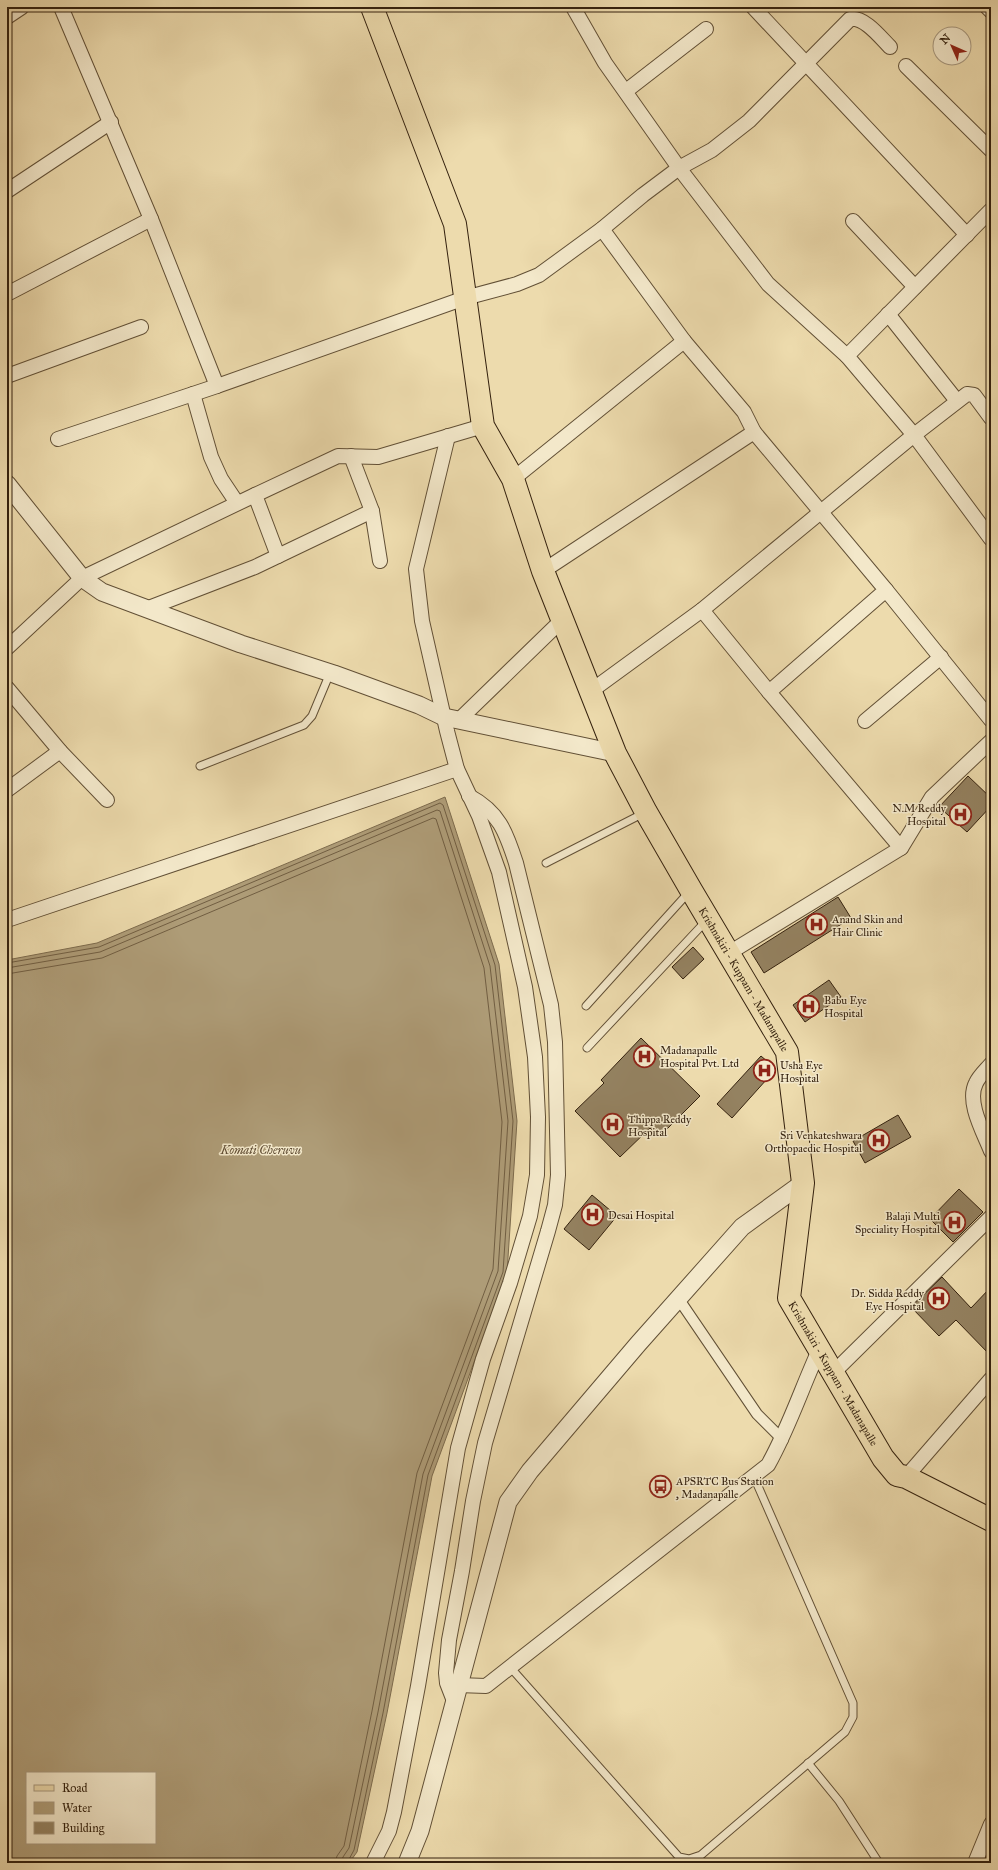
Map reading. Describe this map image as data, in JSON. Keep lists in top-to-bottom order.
{
  "streets": {
    "main road": ["Krishnakiri - Kuppam - Madanapalle"]
  },
  "water": ["Komati Cheruvu"],
  "places": {
    "hospital": [
      "N.M Reddy Hospital",
      "Anand Skin and Hair Clinic",
      "Babu Eye Hospital",
      "Madanapalle Hospital Pvt. Ltd",
      "Usha Eye Hospital",
      "Thippa Reddy Hospital",
      "Sri Venkateshwara Orthopaedic Hospital",
      "Desai Hospital",
      "Balaji Multi Speciality Hospital",
      "Dr. Sidda Reddy Eye Hospital"
    ],
    "bus stop": ["APSRTC Bus Station , Madanapalle"]
  },
  "legend": ["Road", "Water", "Building"],
  "north": "top left"
}
